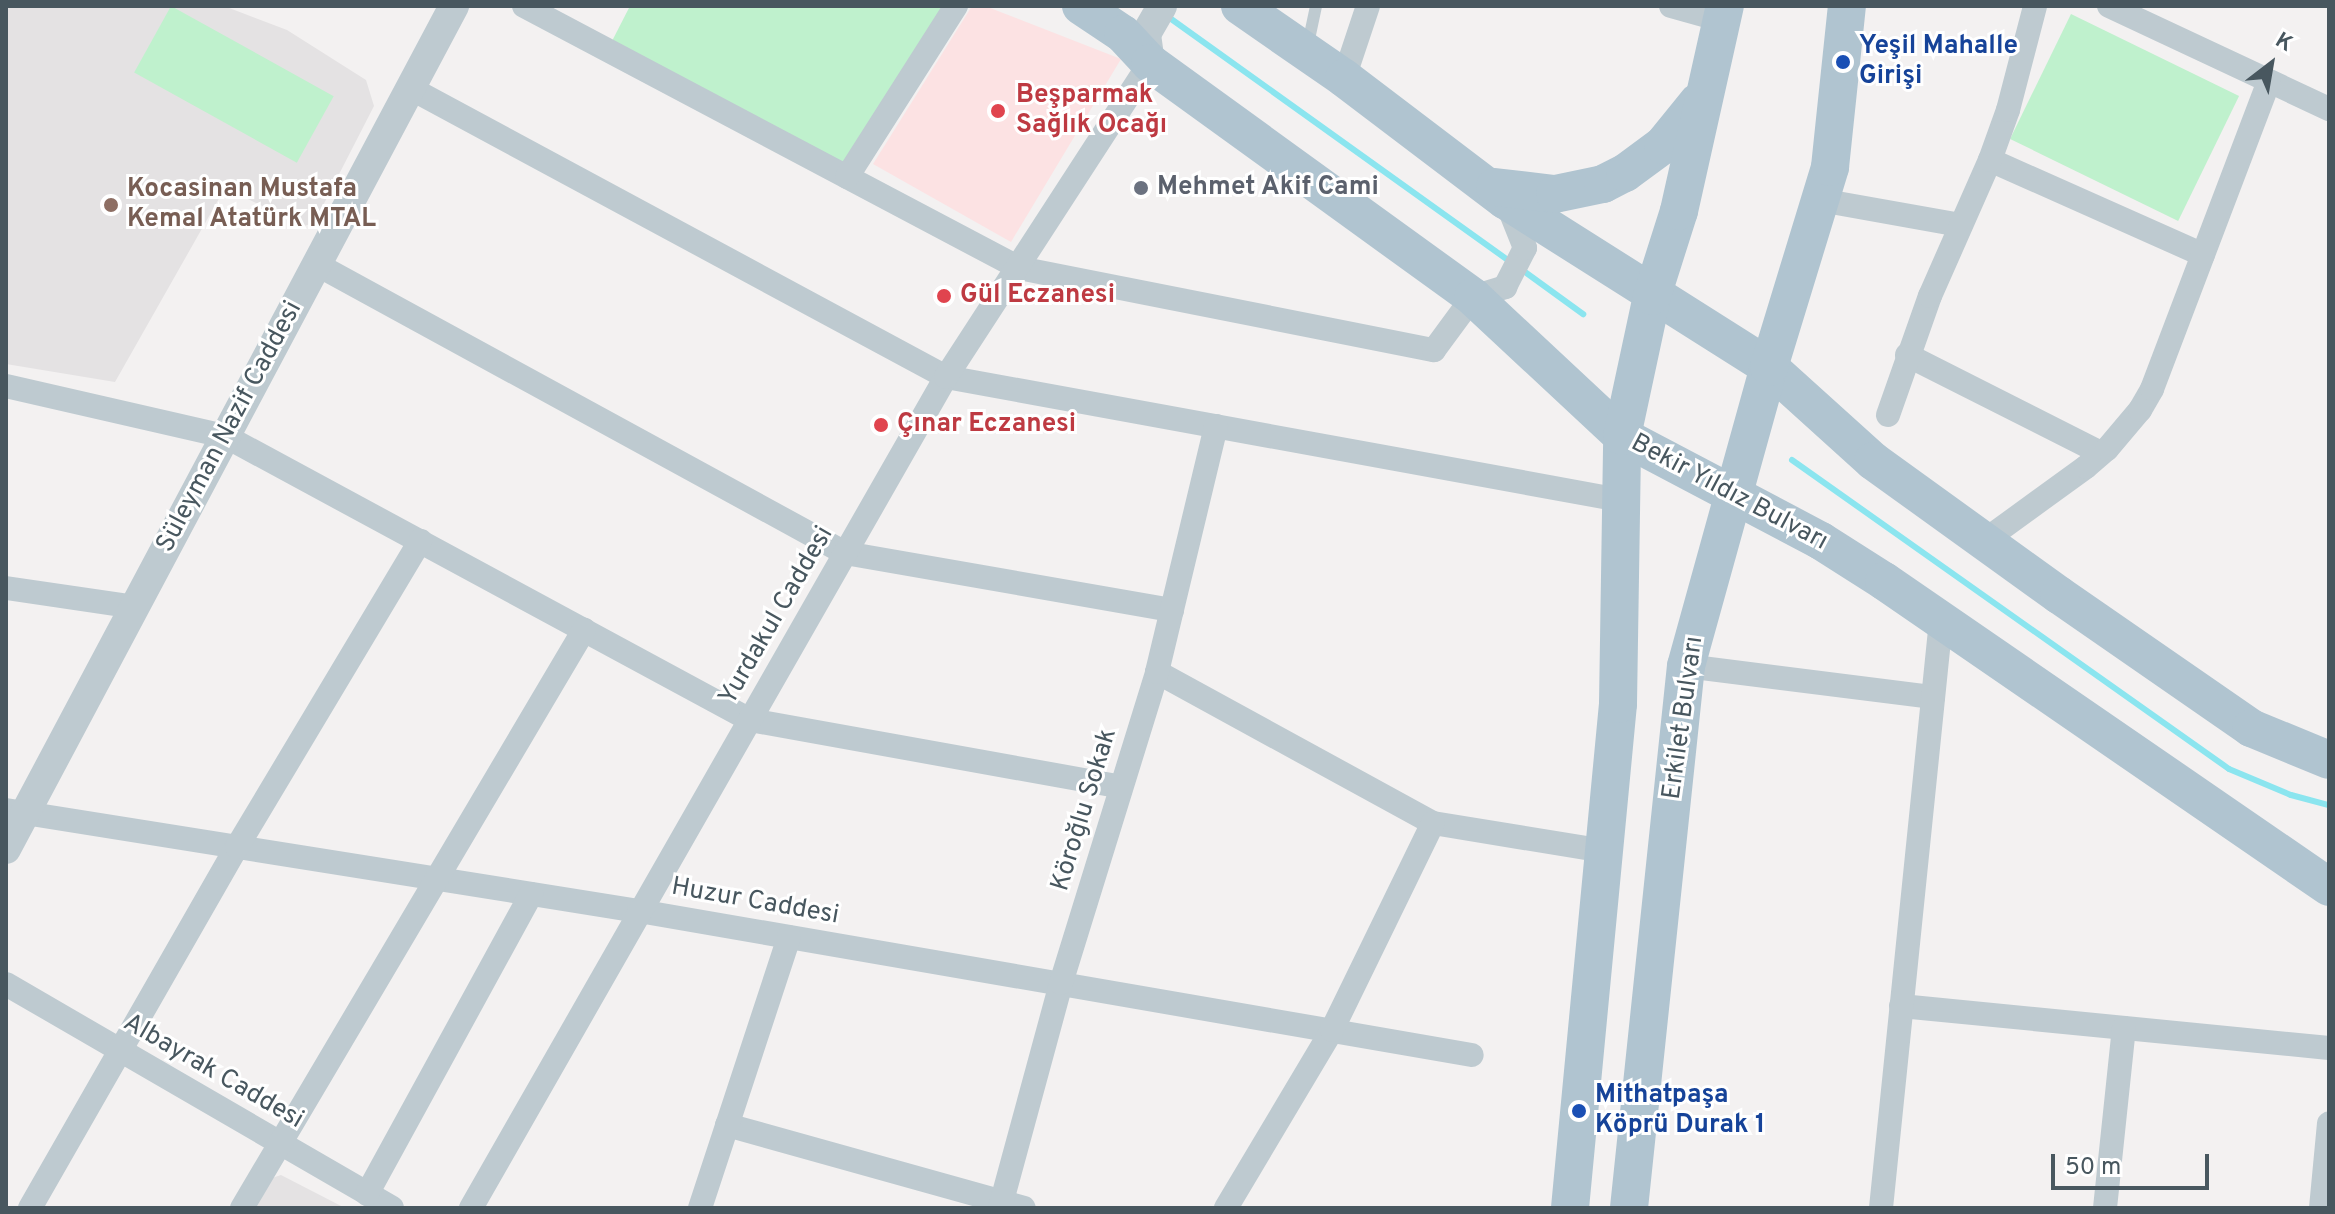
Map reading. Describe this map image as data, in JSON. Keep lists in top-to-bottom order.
{
  "streets": {
    "main road": ["Bekir Yıldız Bulvarı", "Erkilet Bulvarı"],
    "street": [
      "Süleyman Nazif Caddesi",
      "Yurdakul Caddesi",
      "Köroğlu Sokak",
      "Huzur Caddesi",
      "Albayrak Caddesi"
    ]
  },
  "crossings": [
    ["Süleyman Nazif Caddesi", "Huzur Caddesi"],
    ["Bekir Yıldız Bulvarı", "Yurdakul Caddesi"],
    ["Bekir Yıldız Bulvarı", "Erkilet Bulvarı"],
    ["Yurdakul Caddesi", "Huzur Caddesi"],
    ["Köroğlu Sokak", "Huzur Caddesi"]
  ],
  "places": [
    "Yeşil Mahalle Girişi",
    "Beşparmak Sağlık Ocağı",
    "Mehmet Akif Cami",
    "Kocasinan Mustafa Kemal Atatürk MTAL",
    "Gül Eczanesi",
    "Çınar Eczanesi",
    "Mithatpaşa Köprü Durak 1"
  ],
  "scale_bar": "50 m",
  "north": "top right"
}
